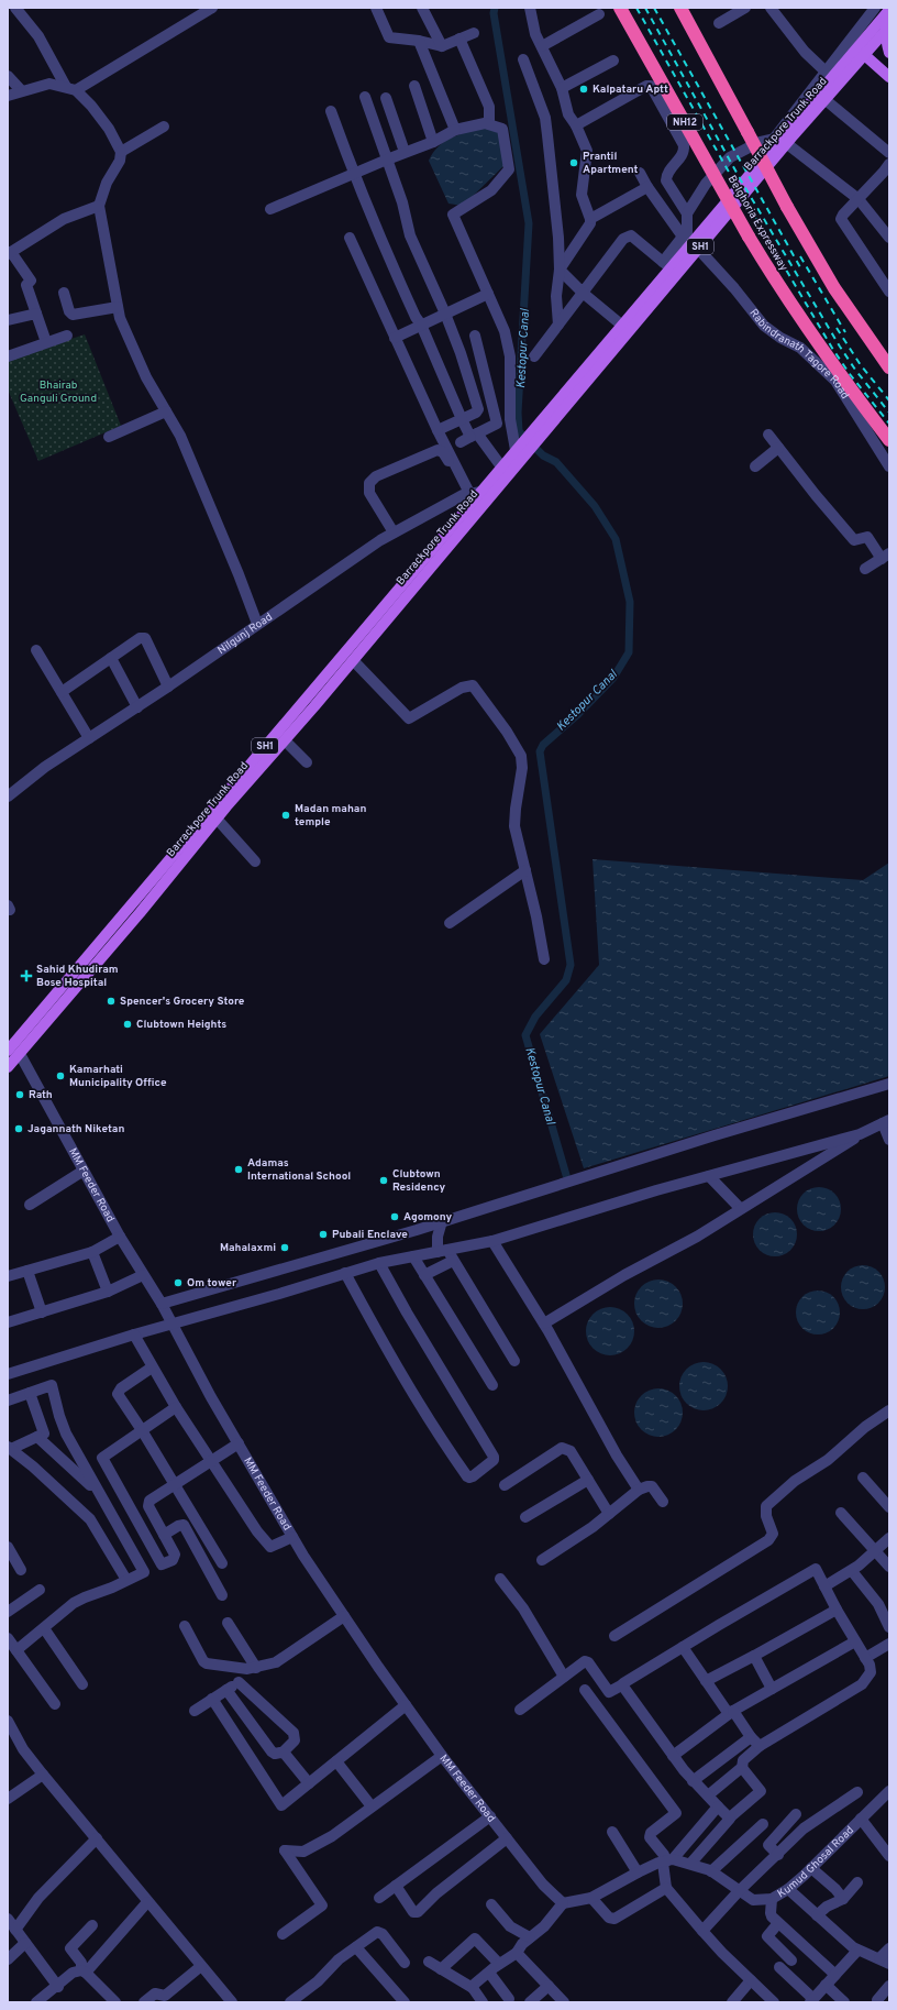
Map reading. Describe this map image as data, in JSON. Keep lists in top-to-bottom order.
{
  "streets": {
    "highway": ["NH12", "Belghoria Expressway"],
    "main road": ["Barrackpore Trunk Road", "SH1"],
    "street": [
      "Rabindranath Tagore Road",
      "Nilgunj Road",
      "MM Feeder Road",
      "Kumud Ghosal Road"
    ]
  },
  "crossings": [
    ["Barrackpore Trunk Road", "Rabindranath Tagore Road"],
    ["Barrackpore Trunk Road", "Nilgunj Road"],
    ["Barrackpore Trunk Road", "MM Feeder Road"]
  ],
  "water": ["Kestopur Canal"],
  "parks": ["Bhairab Ganguli Ground"],
  "places": {
    "other": [
      "Kalpataru Aptt",
      "Prantil Apartment",
      "Madan mahan temple",
      "Spencer's Grocery Store",
      "Clubtown Heights",
      "Kamarhati Municipality Office",
      "Rath",
      "Jagannath Niketan",
      "Adamas International School",
      "Clubtown Residency",
      "Agomony",
      "Pubali Enclave",
      "Mahalaxmi",
      "Om tower"
    ],
    "health": ["Sahid Khudiram Bose Hospital"]
  }
}
